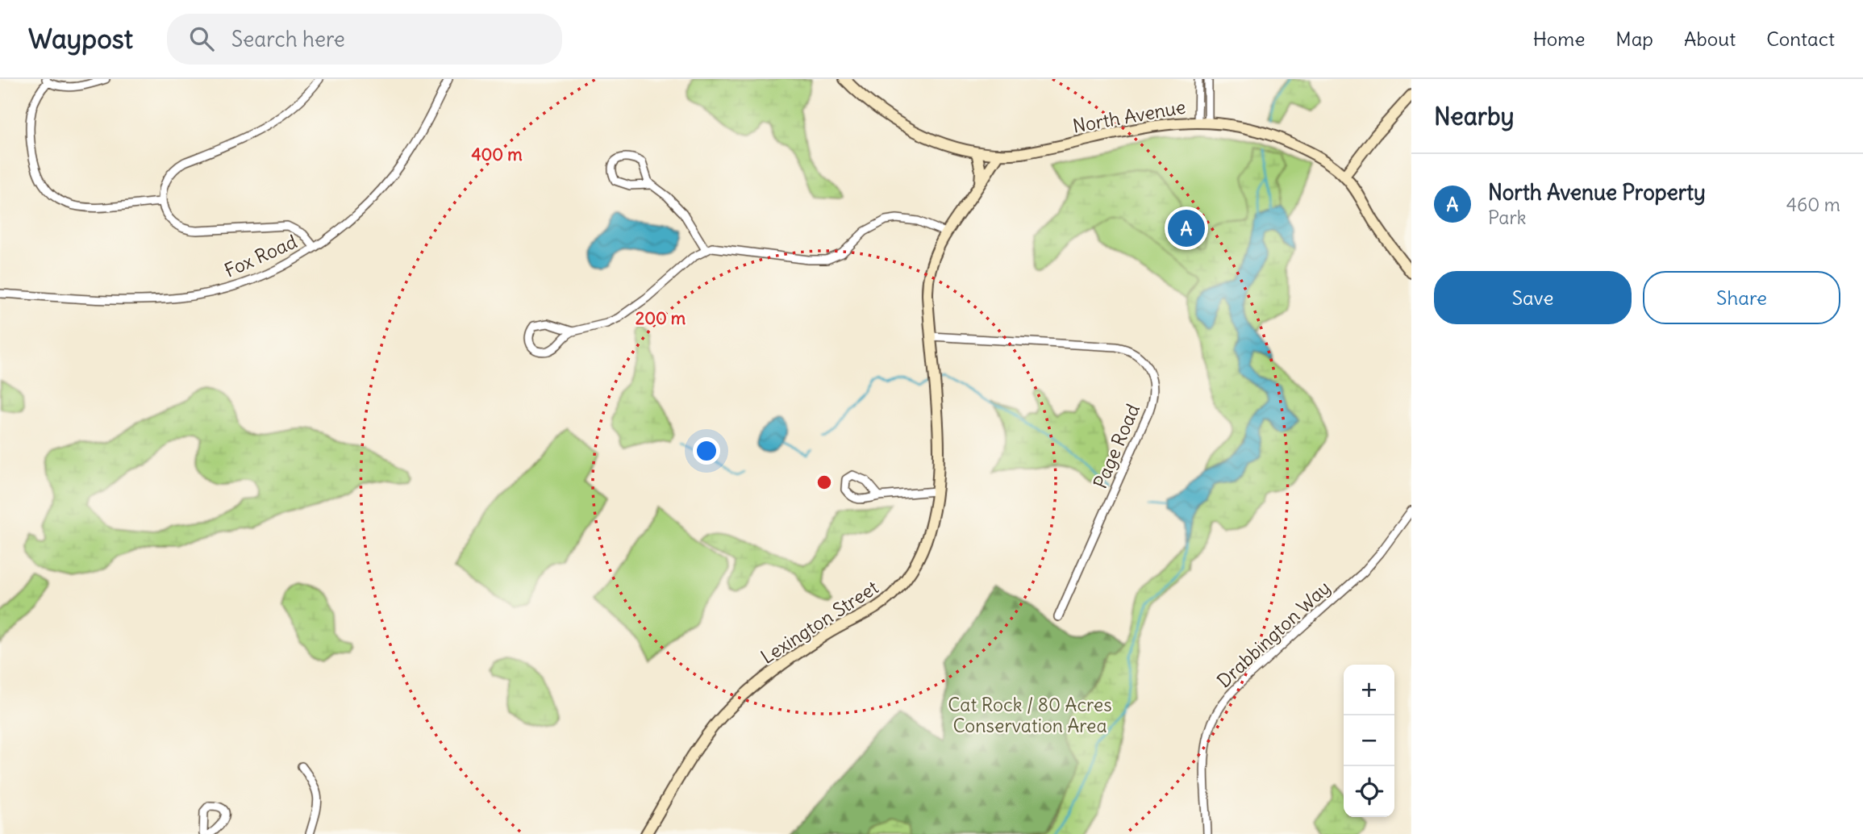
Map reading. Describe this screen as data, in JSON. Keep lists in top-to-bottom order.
{
  "streets": {
    "street": [
      "North Avenue",
      "Fox Road",
      "Page Road",
      "Lexington Street",
      "Drabbington Way"
    ]
  },
  "crossings": [
    ["North Avenue", "Lexington Street"],
    ["Page Road", "Lexington Street"]
  ],
  "parks": ["Cat Rock / 80 Acres Conservation Area"],
  "page": {
    "header": "Waypost",
    "search": "Search here",
    "nav": [
      "Home",
      "Map",
      "About",
      "Contact"
    ],
    "heading": "Nearby",
    "list": [
      {
        "mark": "A",
        "name": "North Avenue Property",
        "note": "Park",
        "value": "460 m"
      }
    ],
    "pins": "A",
    "buttons": ["Save", "Share"],
    "map_buttons": ["+", "−"]
  },
  "rings": ["400 m", "200 m"]
}
